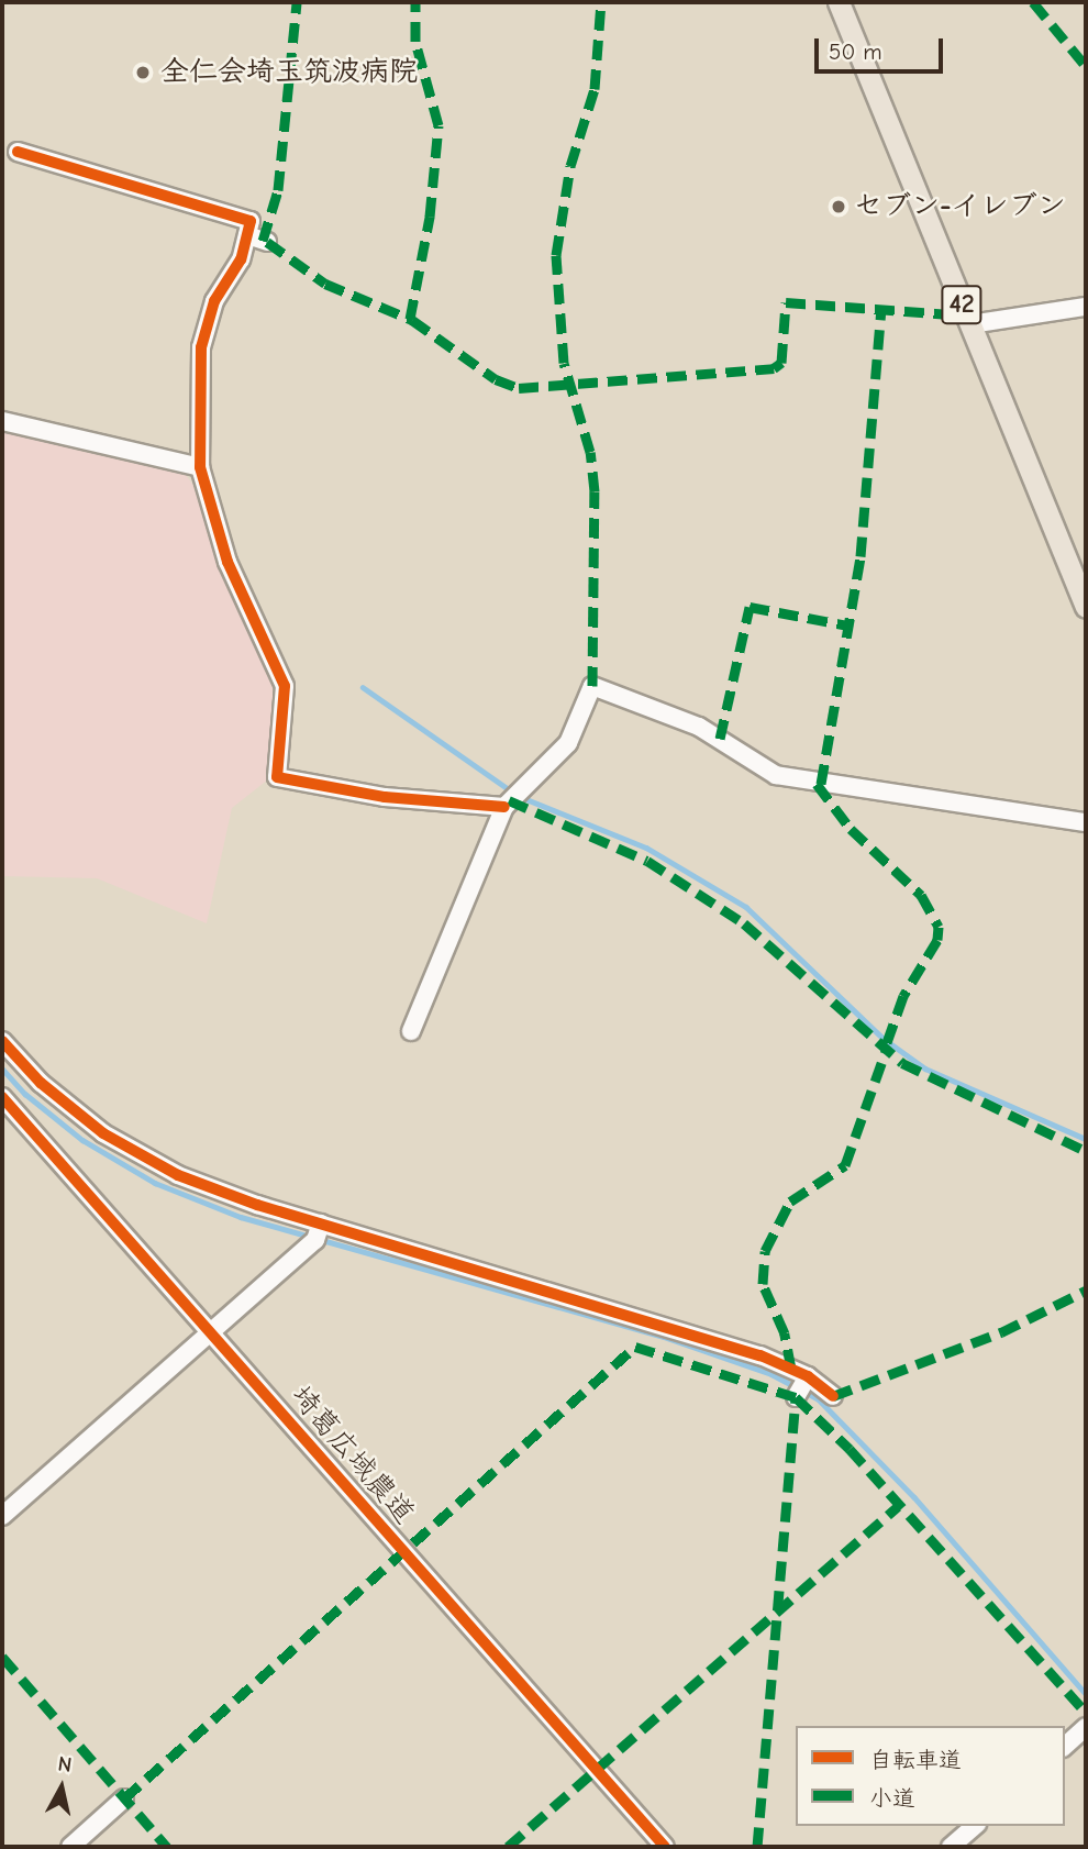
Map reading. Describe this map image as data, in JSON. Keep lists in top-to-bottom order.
{
  "streets": {
    "main road": ["42"],
    "street": ["埼葛広域農道"]
  },
  "places": ["全仁会埼玉筑波病院", "セブン-イレブン"],
  "legend": ["自転車道", "小道"],
  "scale_bar": "50 m",
  "north": "top"
}
